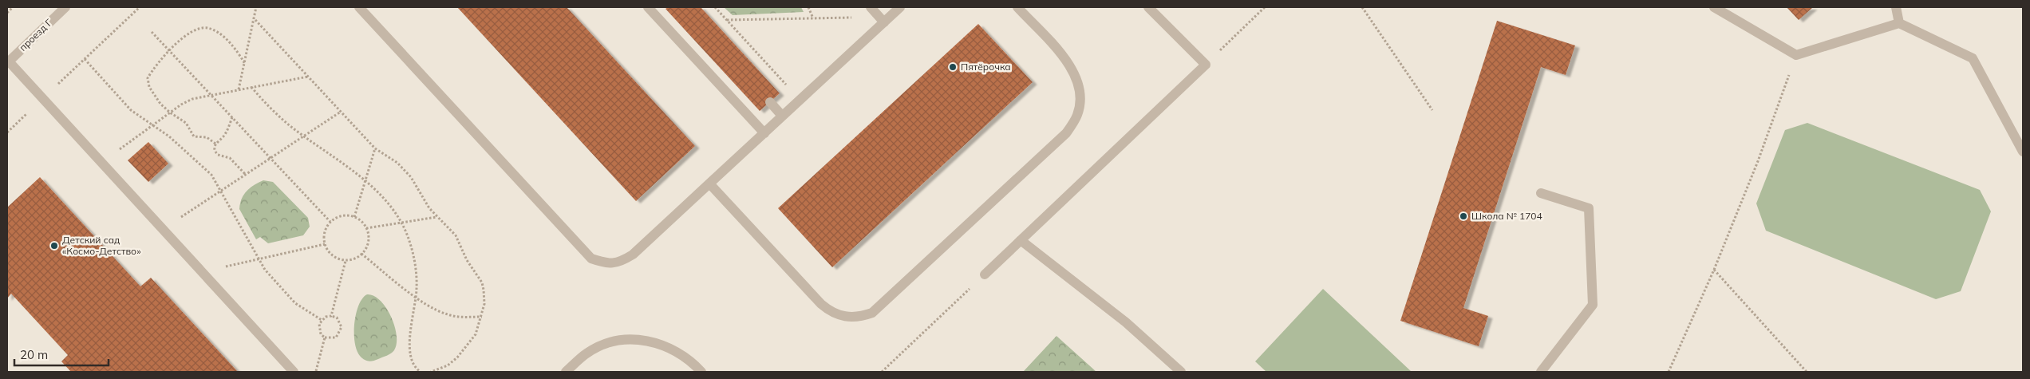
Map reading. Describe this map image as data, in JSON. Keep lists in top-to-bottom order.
{
  "streets": {
    "lane": ["проезд Г"]
  },
  "places": ["Пятёрочка", "Школа № 1704", "Детский сад «Космо-Детство»"],
  "scale_bar": "20 m"
}
